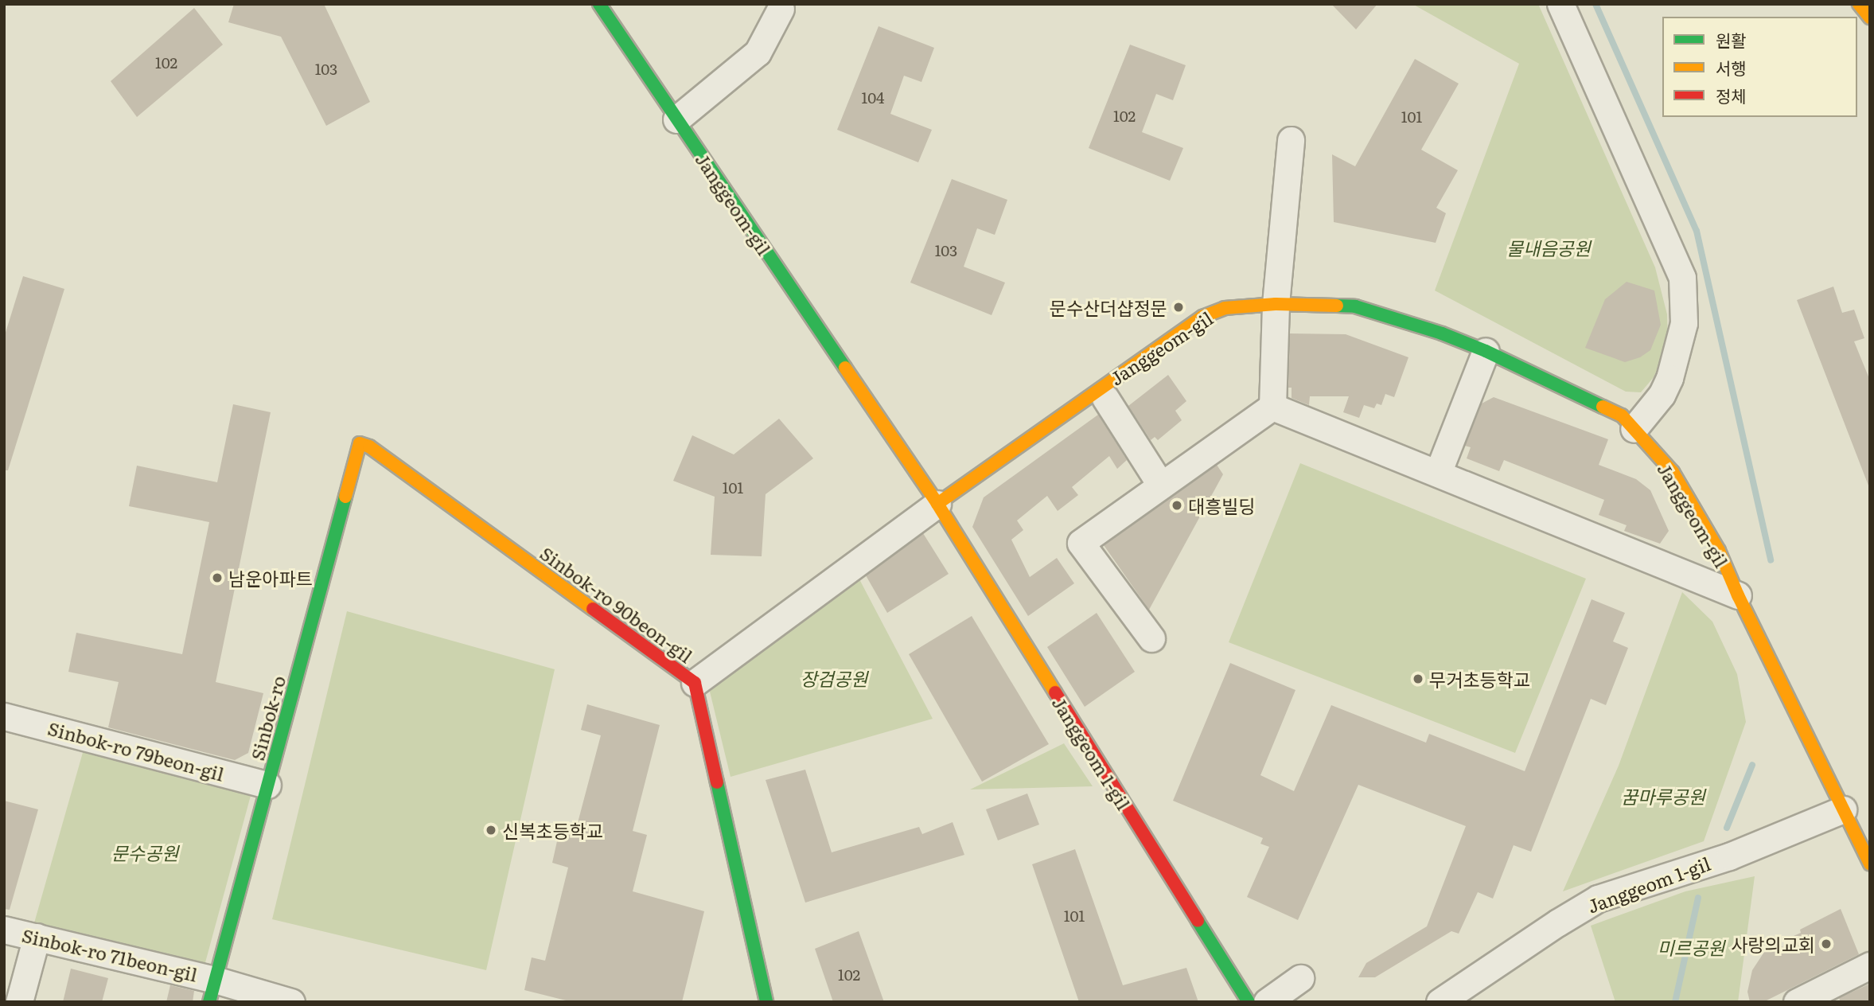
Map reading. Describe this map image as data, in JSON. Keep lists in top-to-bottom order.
{
  "streets": {
    "main road": [
      "Janggeom-gil",
      "Sinbok-ro 90beon-gil",
      "Sinbok-ro",
      "Janggeom 1-gil"
    ],
    "street": ["Sinbok-ro 79beon-gil", "Sinbok-ro 71beon-gil"]
  },
  "crossings": [
    ["Janggeom-gil", "Janggeom 1-gil"],
    ["Sinbok-ro 90beon-gil", "Sinbok-ro"],
    ["Sinbok-ro", "Sinbok-ro 79beon-gil"],
    ["Sinbok-ro", "Sinbok-ro 71beon-gil"]
  ],
  "parks": [
    "물내음공원",
    "장검공원",
    "꿈마루공원",
    "문수공원",
    "미르공원"
  ],
  "places": [
    "문수산더샵정문",
    "대흥빌딩",
    "남운아파트",
    "무거초등학교",
    "신복초등학교",
    "사랑의교회"
  ],
  "house_numbers": [
    "102",
    "103",
    "104",
    "102",
    "101",
    "103",
    "101",
    "101",
    "102"
  ],
  "legend": ["원활", "서행", "정체"]
}
